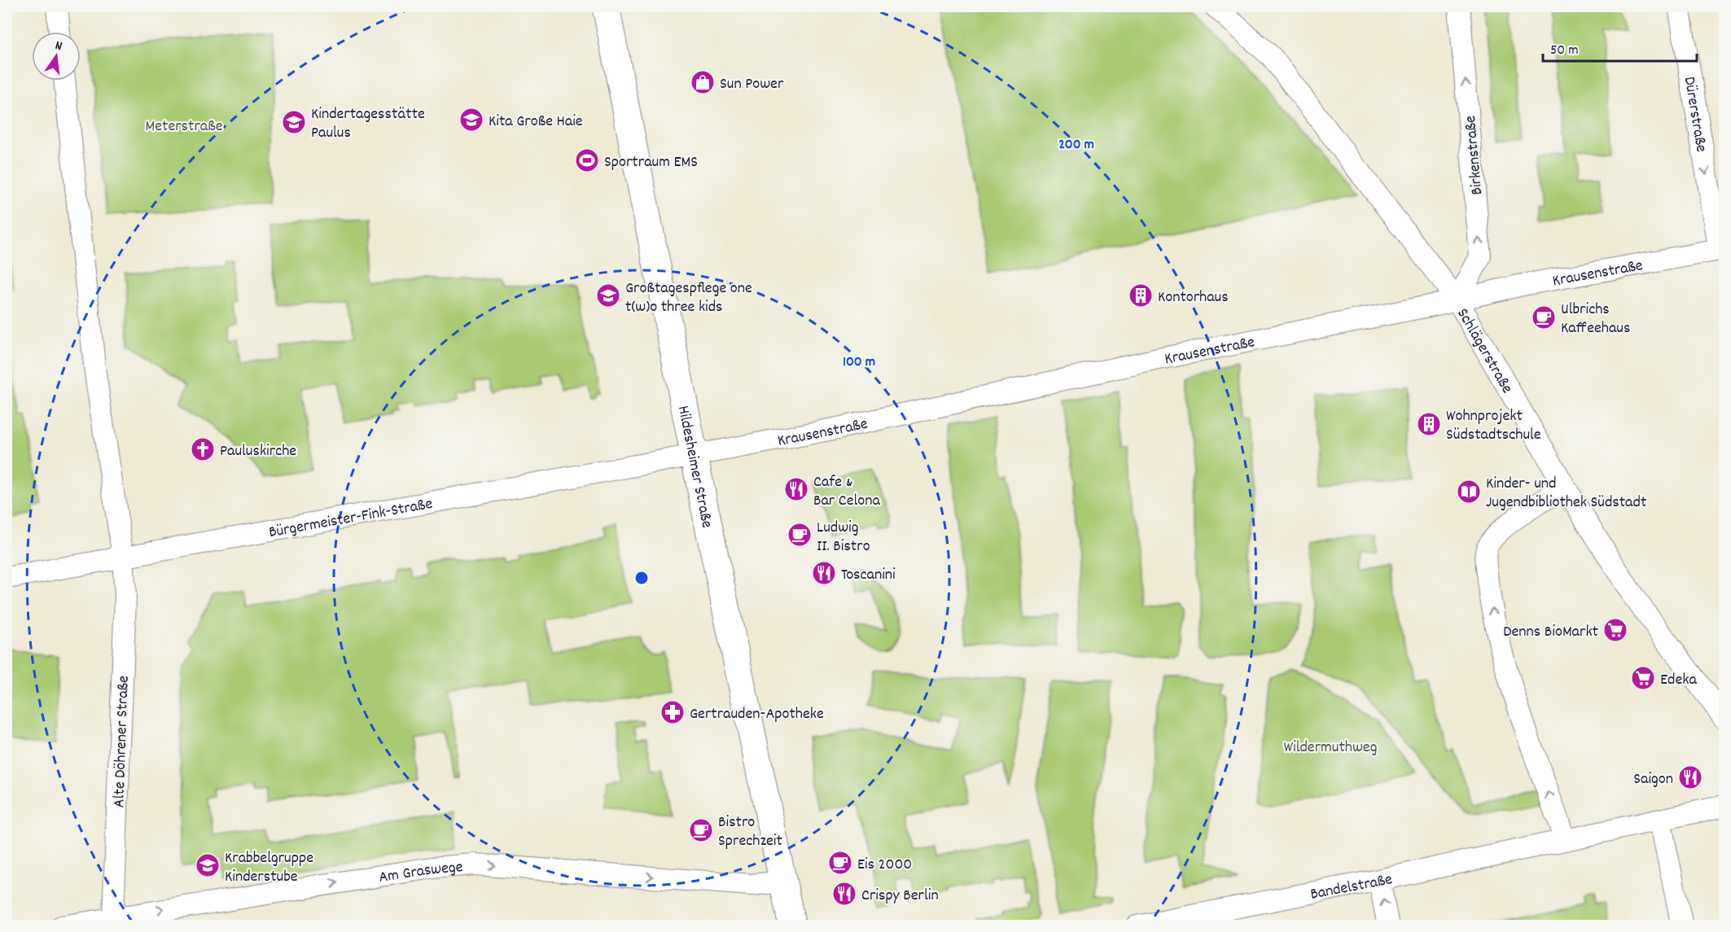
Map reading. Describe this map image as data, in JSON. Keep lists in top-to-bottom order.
{
  "streets": {
    "main road": ["Hildesheimer Straße"],
    "street": [
      "Dürerstraße",
      "Birkenstraße",
      "Krausenstraße",
      "Schlägerstraße",
      "Bürgermeister-Fink-Straße",
      "Alte Döhrener Straße",
      "Am Graswege",
      "Bandelstraße"
    ]
  },
  "crossings": [
    ["Dürerstraße", "Krausenstraße"],
    ["Birkenstraße", "Krausenstraße"],
    ["Birkenstraße", "Schlägerstraße"],
    ["Krausenstraße", "Schlägerstraße"],
    ["Krausenstraße", "Hildesheimer Straße"],
    ["Krausenstraße", "Bürgermeister-Fink-Straße"],
    ["Hildesheimer Straße", "Bürgermeister-Fink-Straße"],
    ["Hildesheimer Straße", "Am Graswege"],
    ["Bürgermeister-Fink-Straße", "Alte Döhrener Straße"],
    ["Alte Döhrener Straße", "Am Graswege"]
  ],
  "one_way": ["Dürerstraße", "Birkenstraße", "Am Graswege"],
  "parks": ["Meterstraße", "Wildermuthweg"],
  "places": {
    "shop": ["Sun Power"],
    "school or university": [
      "Kita Große Haie",
      "Kindertagesstätte Paulus",
      "Großtagespflege one t(w)o three kids",
      "Krabbelgruppe Kinderstube"
    ],
    "sports": ["Sportraum EMS"],
    "building": ["Kontorhaus", "Wohnprojekt Südstadtschule"],
    "cafe": [
      "Ulbrichs Kaffeehaus",
      "Ludwig II. Bistro",
      "Bistro Sprechzeit",
      "Eis 2000"
    ],
    "church": ["Pauluskirche"],
    "restaurant": [
      "Cafe & Bar Celona",
      "Toscanini",
      "Saigon",
      "Crispy Berlin"
    ],
    "library": ["Kinder- und Jugendbibliothek Südstadt"],
    "supermarket": ["Denns BioMarkt", "Edeka"],
    "pharmacy": ["Gertrauden-Apotheke"]
  },
  "scale_bar": "50 m",
  "north": "top",
  "rings": ["200 m", "100 m"]
}
